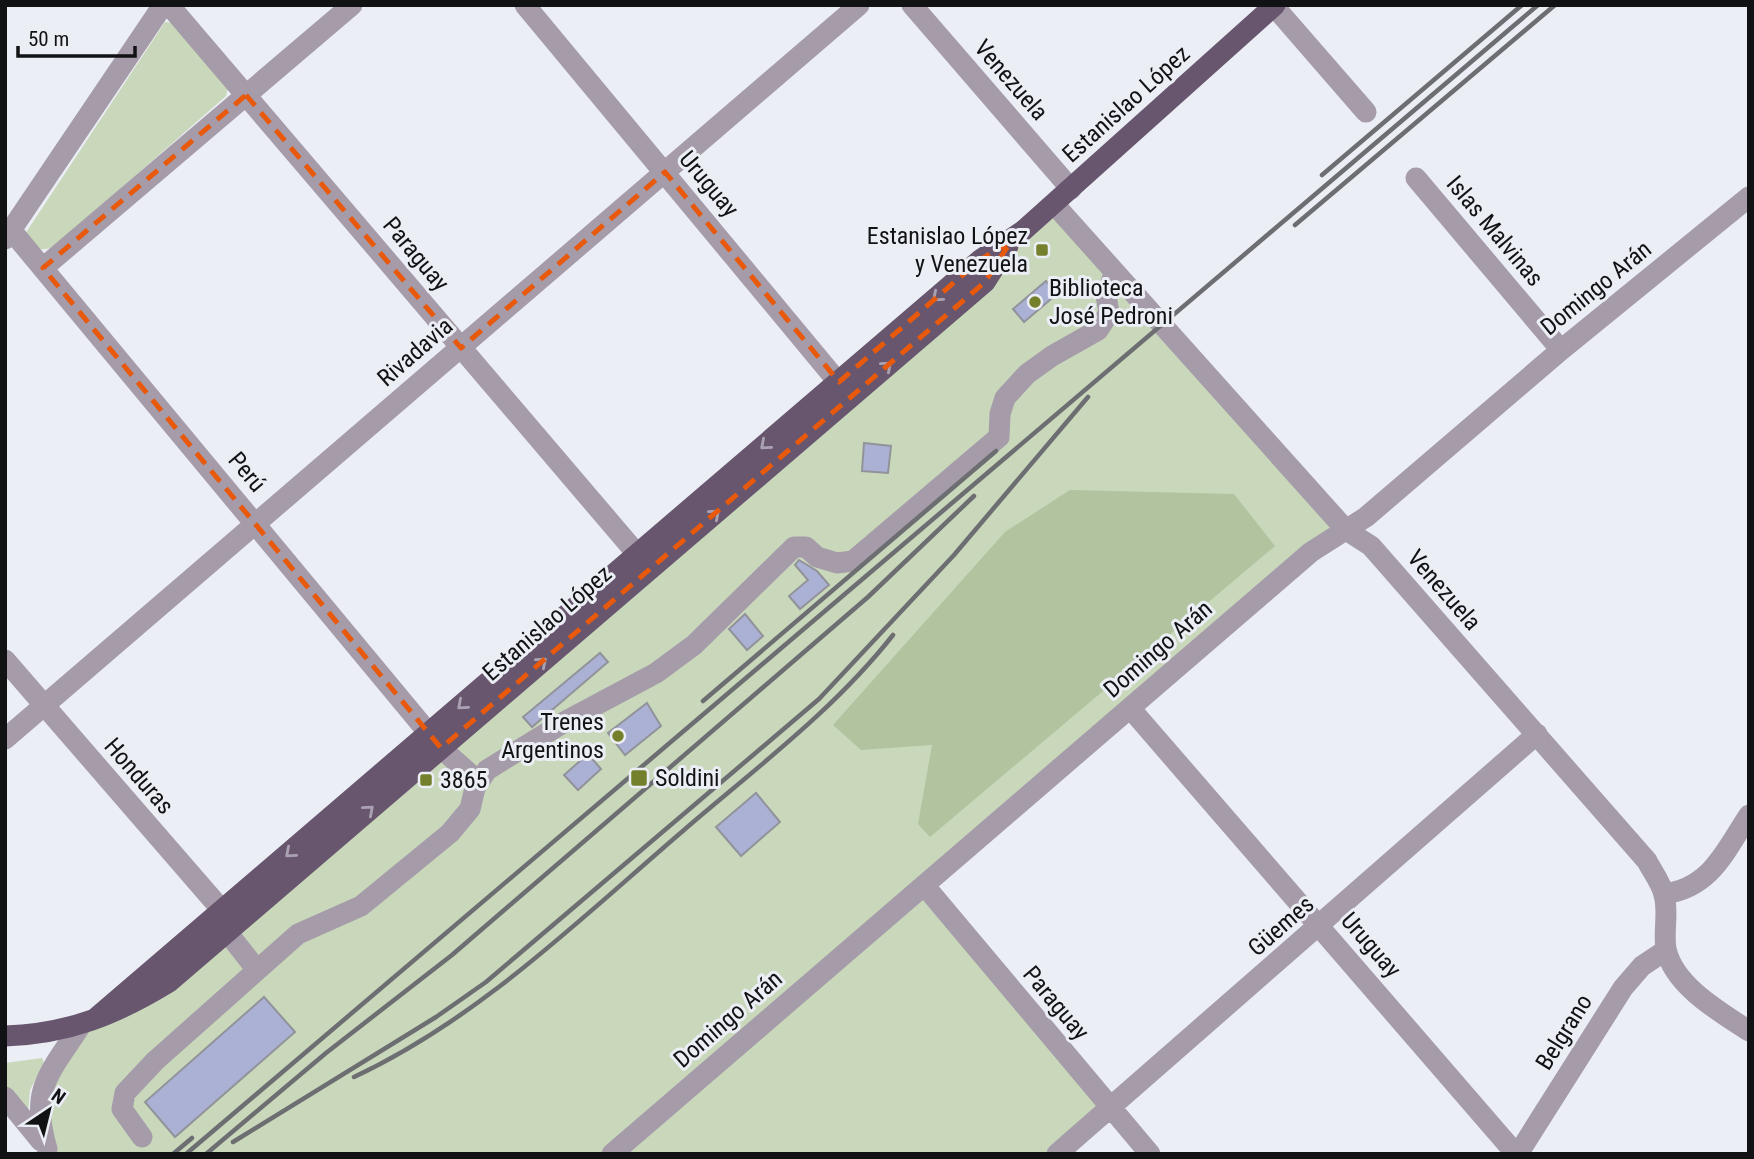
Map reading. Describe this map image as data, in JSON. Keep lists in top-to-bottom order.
{
  "streets": {
    "main road": ["Estanislao López"],
    "street": [
      "Venezuela",
      "Uruguay",
      "Islas Malvinas",
      "Paraguay",
      "Domingo Arán",
      "Rivadavia",
      "Perú",
      "Honduras",
      "Güemes",
      "Belgrano"
    ]
  },
  "crossings": [
    ["Venezuela", "Estanislao López"],
    ["Venezuela", "Domingo Arán"],
    ["Venezuela", "Güemes"],
    ["Venezuela", "Belgrano"],
    ["Estanislao López", "Uruguay"],
    ["Estanislao López", "Paraguay"],
    ["Estanislao López", "Perú"],
    ["Estanislao López", "Honduras"],
    ["Uruguay", "Domingo Arán"],
    ["Uruguay", "Rivadavia"],
    ["Uruguay", "Güemes"],
    ["Uruguay", "Belgrano"],
    ["Islas Malvinas", "Domingo Arán"],
    ["Paraguay", "Domingo Arán"],
    ["Paraguay", "Rivadavia"],
    ["Paraguay", "Güemes"],
    ["Rivadavia", "Perú"],
    ["Rivadavia", "Honduras"]
  ],
  "places": {
    "transit": ["Estanislao López y Venezuela", "Soldini", "3865"],
    "other": ["Biblioteca José Pedroni", "Trenes Argentinos"]
  },
  "scale_bar": "50 m",
  "north": "top right"
}
